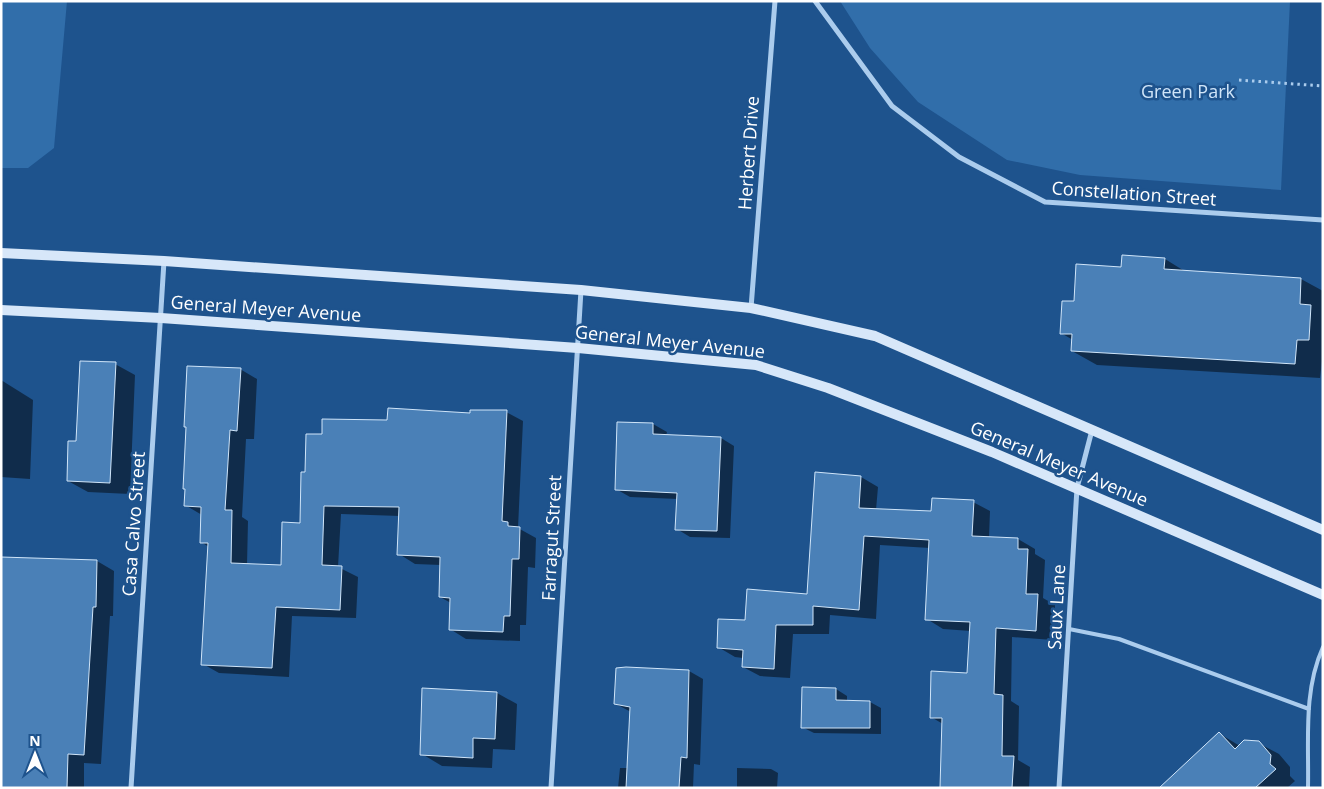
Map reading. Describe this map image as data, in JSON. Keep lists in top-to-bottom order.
{
  "streets": {
    "main road": ["General Meyer Avenue"],
    "street": [
      "Herbert Drive",
      "Constellation Street",
      "Casa Calvo Street",
      "Farragut Street",
      "Saux Lane"
    ]
  },
  "crossings": [
    ["General Meyer Avenue", "Casa Calvo Street"],
    ["General Meyer Avenue", "Farragut Street"],
    ["General Meyer Avenue", "Saux Lane"]
  ],
  "parks": ["Green Park"],
  "north": "top"
}
